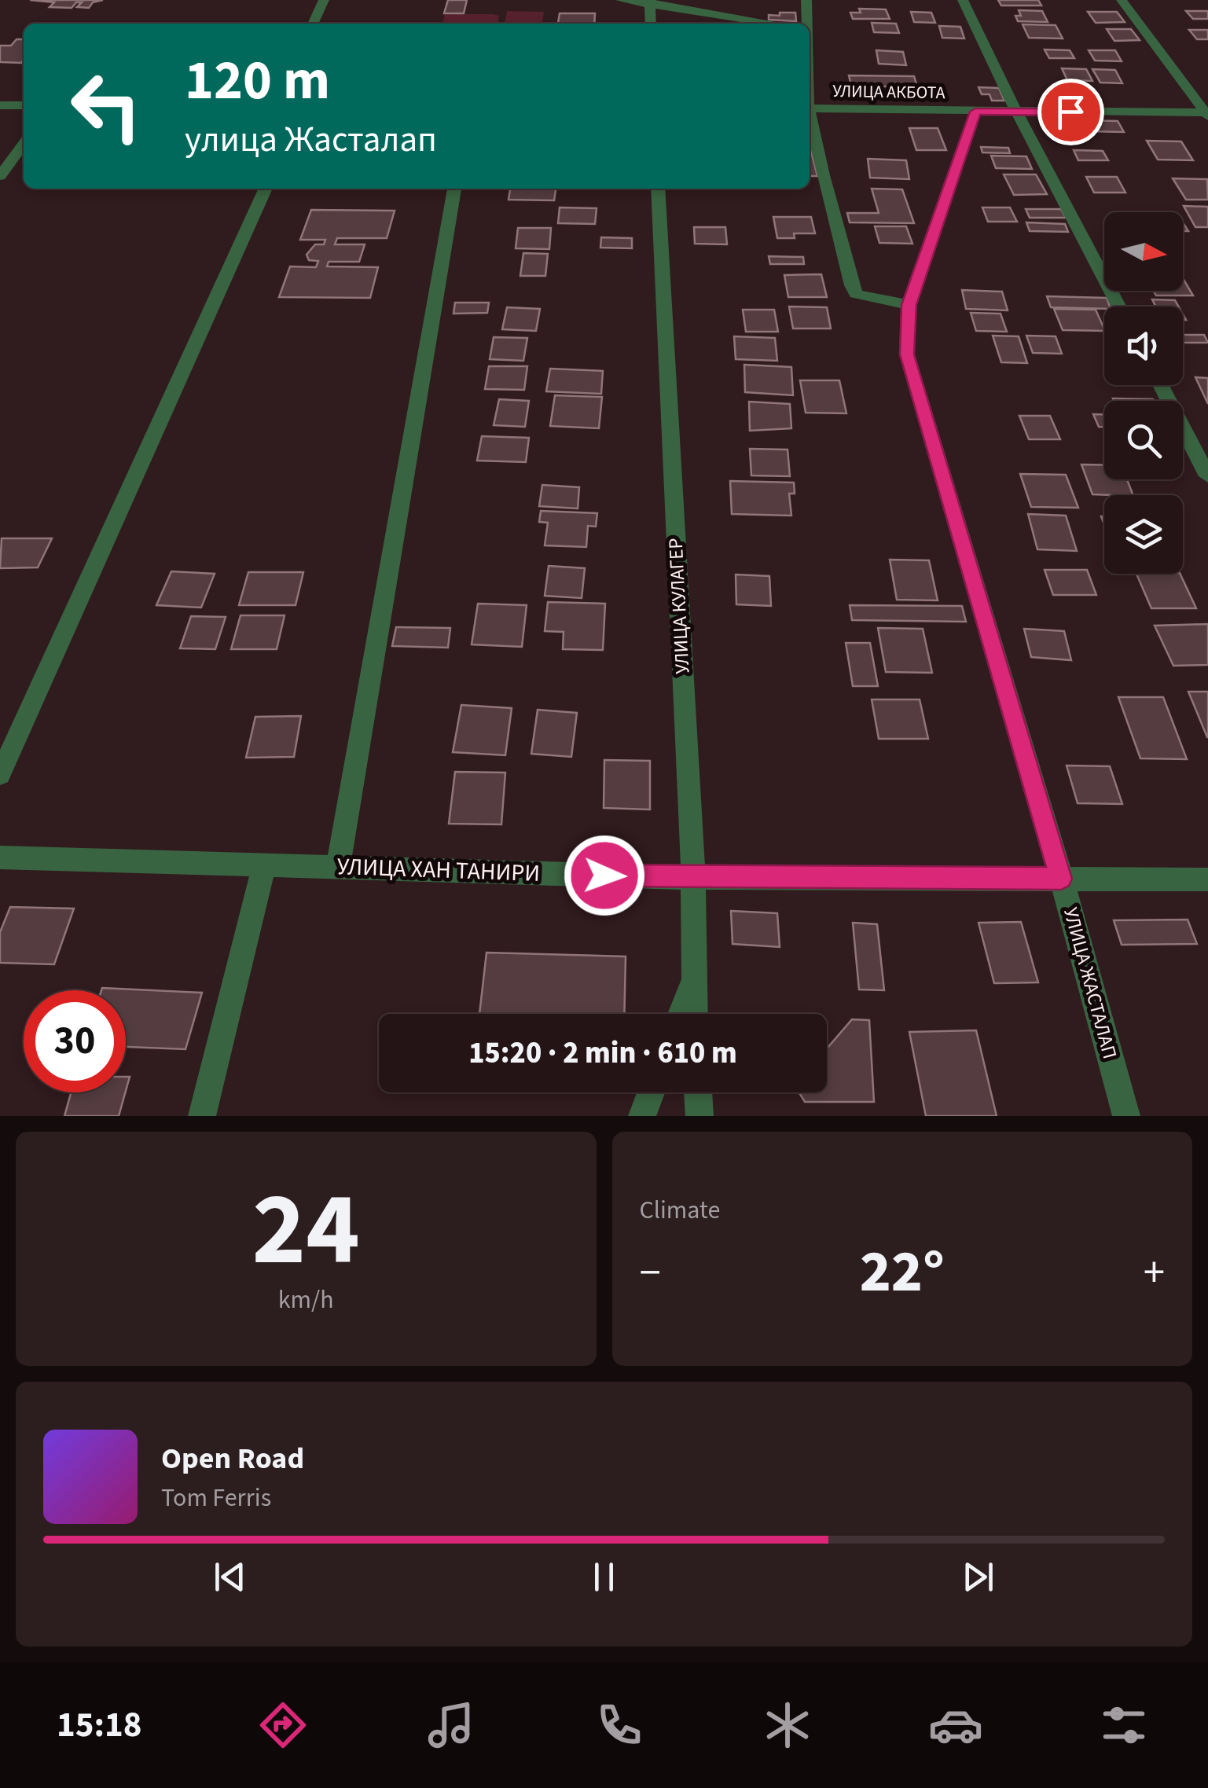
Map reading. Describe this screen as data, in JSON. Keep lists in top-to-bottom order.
{
  "streets": {
    "street": [
      "УЛИЦА АКБОТА",
      "УЛИЦА КУЛАГЕР",
      "УЛИЦА ХАН ТАНИРИ",
      "УЛИЦА ЖАСТАЛАП"
    ]
  },
  "crossings": [
    ["УЛИЦА АКБОТА", "УЛИЦА ЖАСТАЛАП"],
    ["УЛИЦА КУЛАГЕР", "УЛИЦА ХАН ТАНИРИ"],
    ["УЛИЦА ХАН ТАНИРИ", "УЛИЦА ЖАСТАЛАП"]
  ],
  "north": "right",
  "page": {
    "turn": ["120 m", "улица Жасталап"],
    "limit": "30",
    "trip": "15:20 · 2 min · 610 m",
    "tile": [
      ["24", "km/h"],
      "Climate"
    ],
    "heat": ["−", "22°", "+"],
    "song": ["Open Road", "Tom Ferris"],
    "tabs": "15:18"
  }
}
